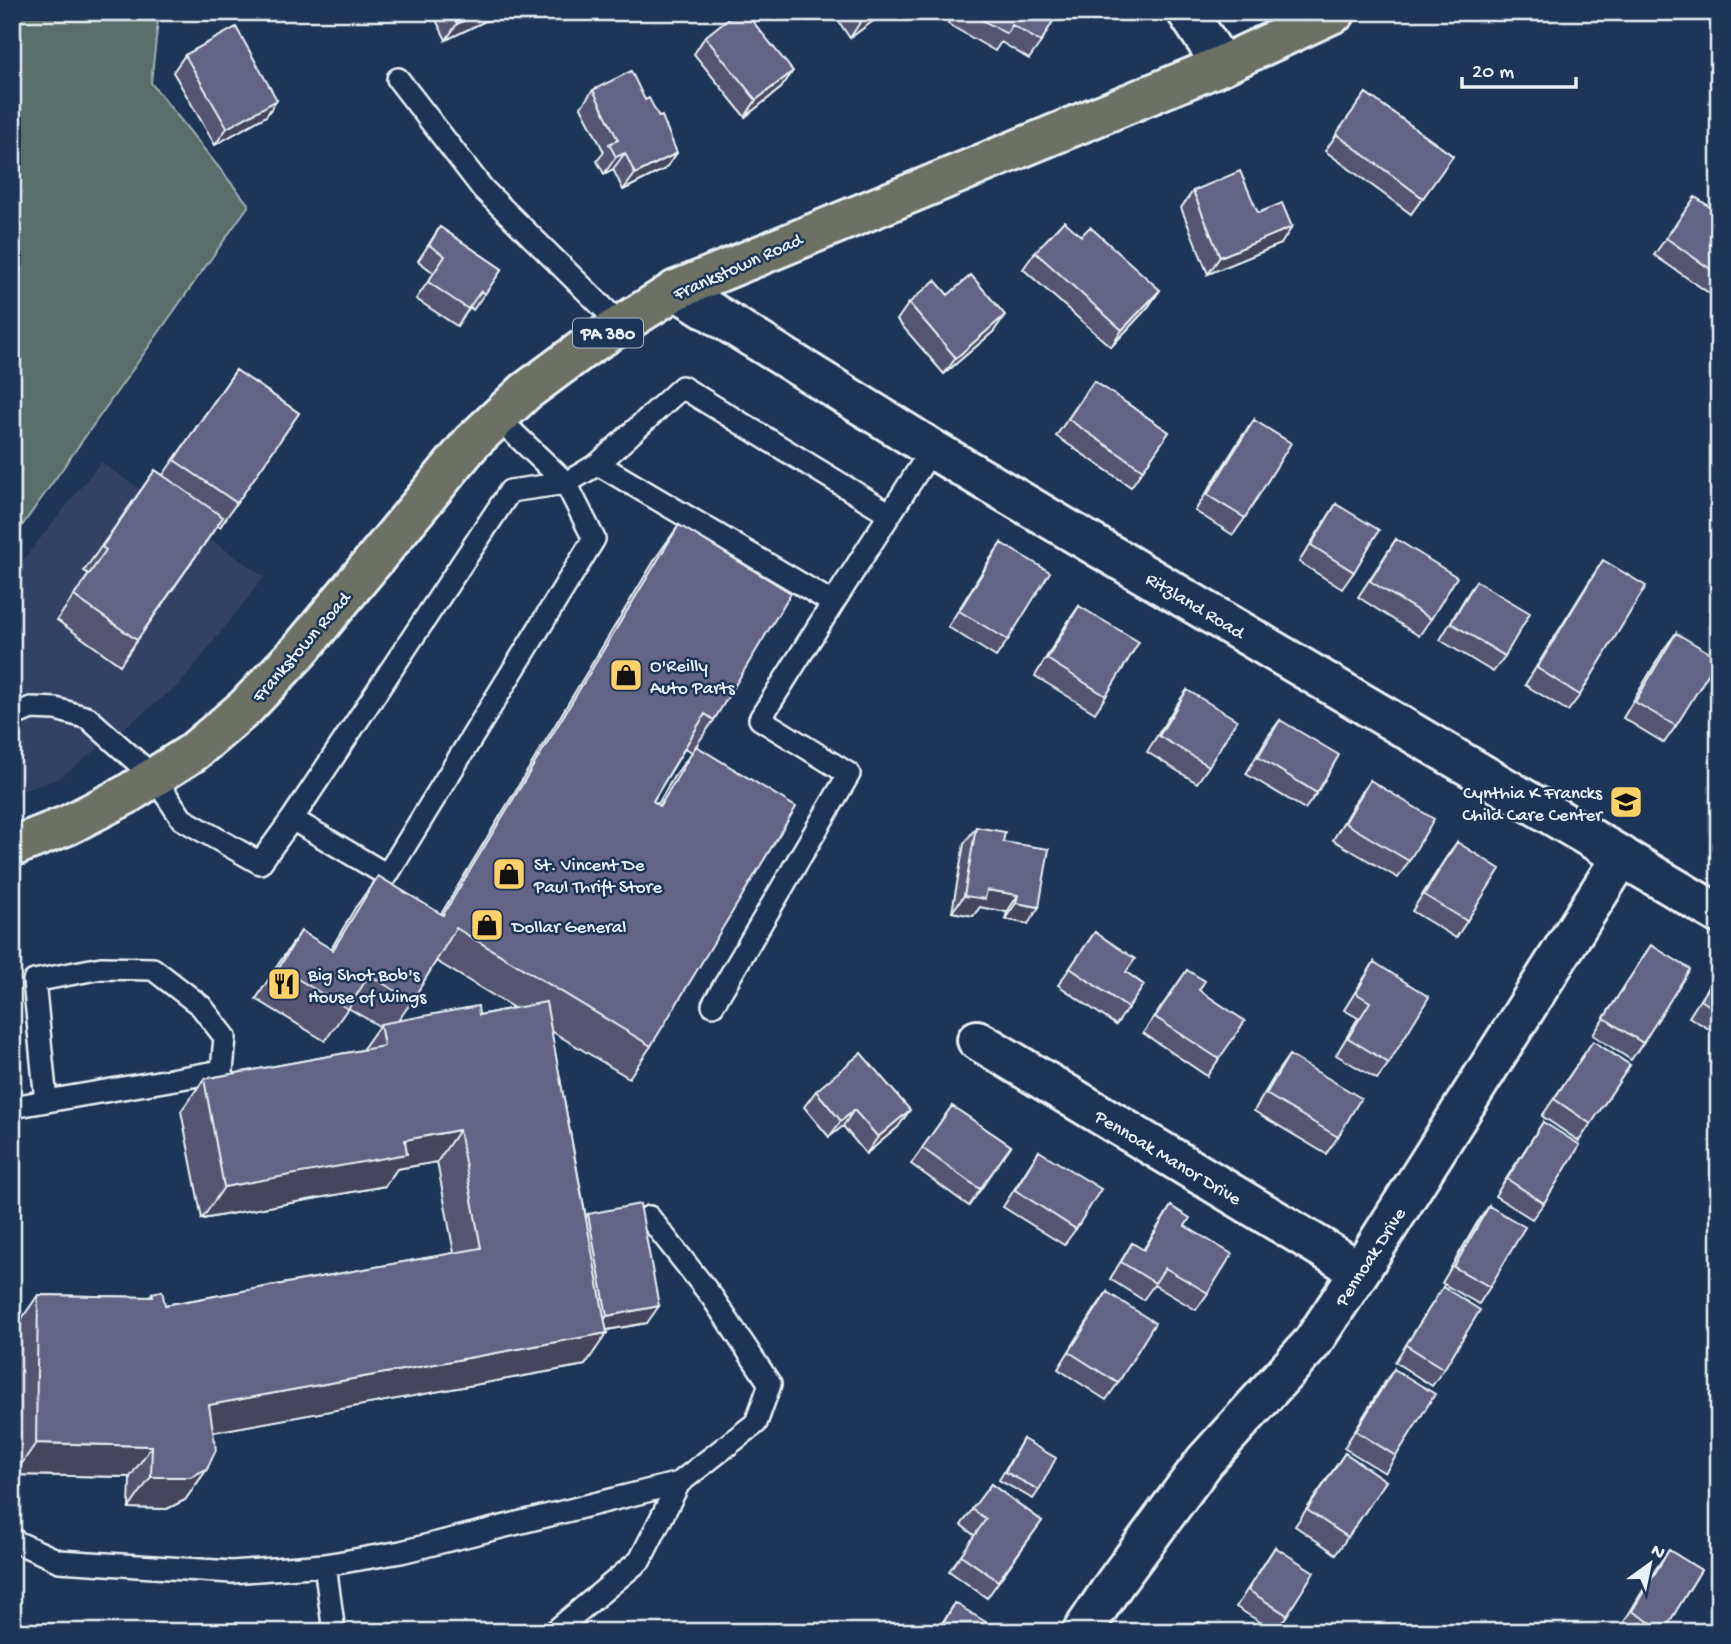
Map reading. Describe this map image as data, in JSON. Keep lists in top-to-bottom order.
{
  "streets": {
    "main road": ["Frankstown Road", "PA 380"],
    "street": ["Ritzland Road", "Pennoak Manor Drive", "Pennoak Drive"]
  },
  "crossings": [
    ["Frankstown Road", "Ritzland Road"],
    ["Ritzland Road", "Pennoak Drive"],
    ["Pennoak Manor Drive", "Pennoak Drive"]
  ],
  "places": {
    "shop": ["O'Reilly Auto Parts", "St. Vincent De Paul Thrift Store", "Dollar General"],
    "school or university": ["Cynthia K Francks Child Care Center"],
    "restaurant": ["Big Shot Bob's House of Wings"]
  },
  "scale_bar": "20 m",
  "north": "top right"
}
